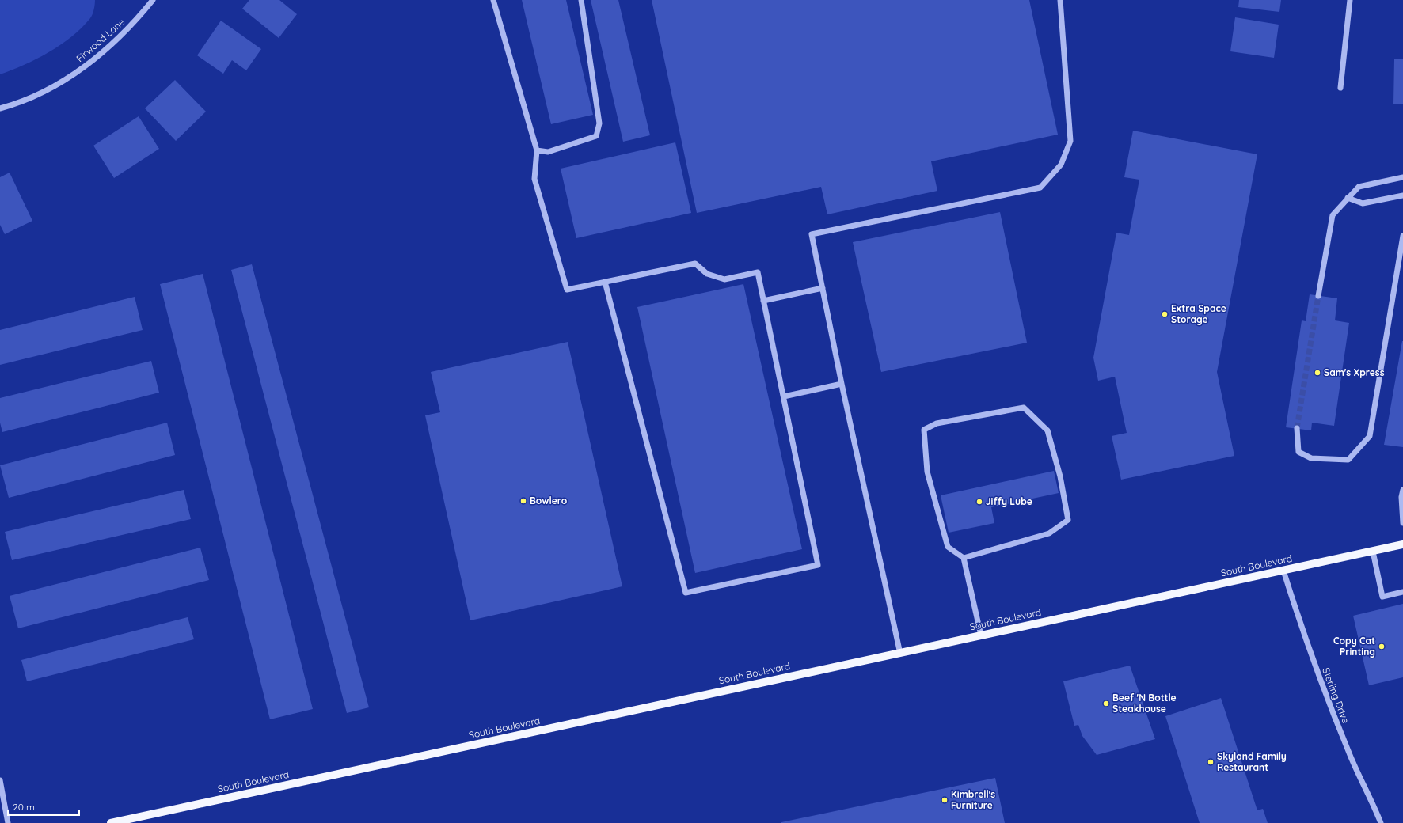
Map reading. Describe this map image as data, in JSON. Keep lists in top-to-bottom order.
{
  "streets": {
    "main road": ["South Boulevard"],
    "street": ["Firwood Lane", "Sterling Drive"]
  },
  "crossings": [
    ["South Boulevard", "Sterling Drive"]
  ],
  "places": [
    "Extra Space Storage",
    "Sam's Xpress",
    "Bowlero",
    "Jiffy Lube",
    "Copy Cat Printing",
    "Beef 'N Bottle Steakhouse",
    "Skyland Family Restaurant",
    "Kimbrell's Furniture"
  ],
  "scale_bar": "20 m"
}
